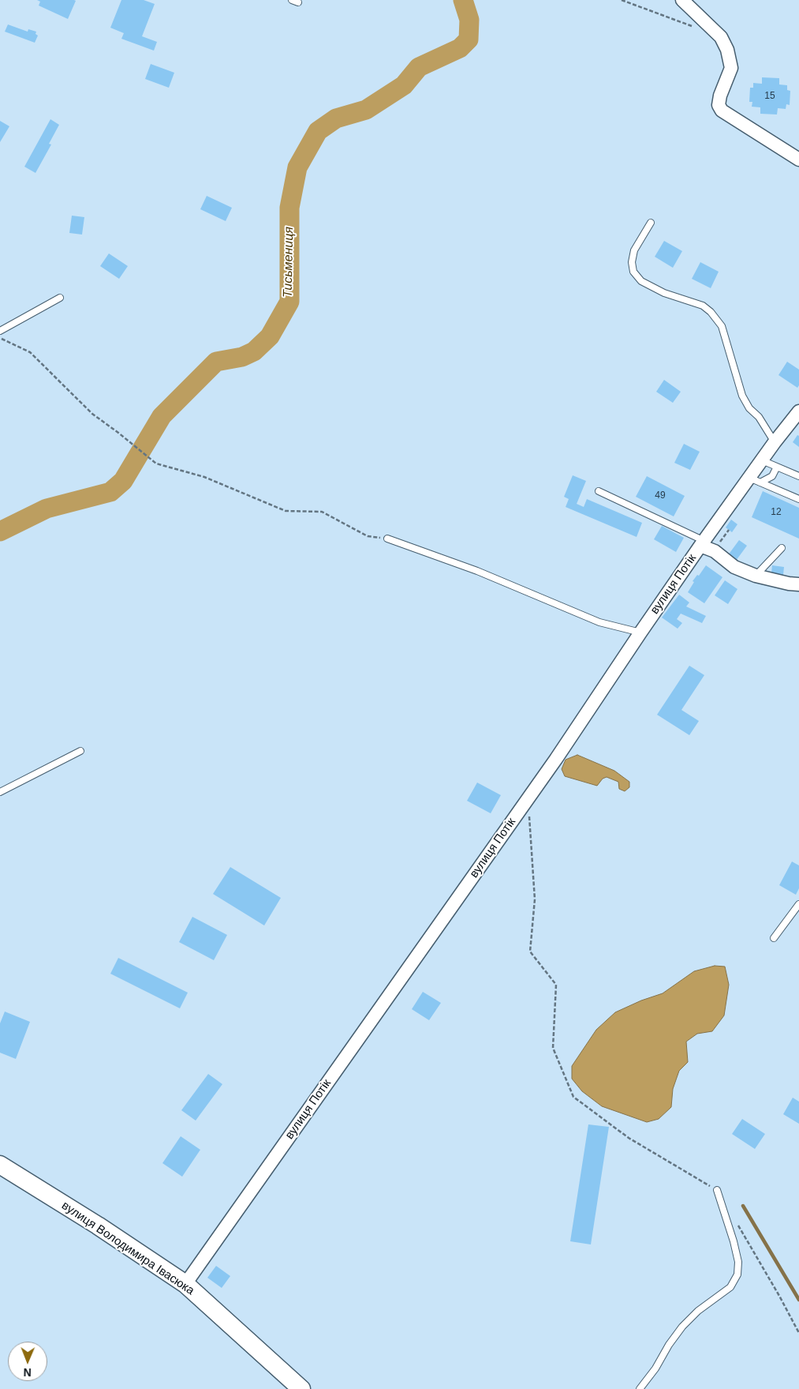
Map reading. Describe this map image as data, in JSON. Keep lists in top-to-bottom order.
{
  "streets": {
    "street": ["вулиця Потік", "вулиця Володимира Івасюка"]
  },
  "crossings": [
    ["вулиця Потік", "вулиця Володимира Івасюка"]
  ],
  "water": ["Тисьмениця"],
  "house_numbers": ["15", "49", "12"],
  "north": "bottom"
}
